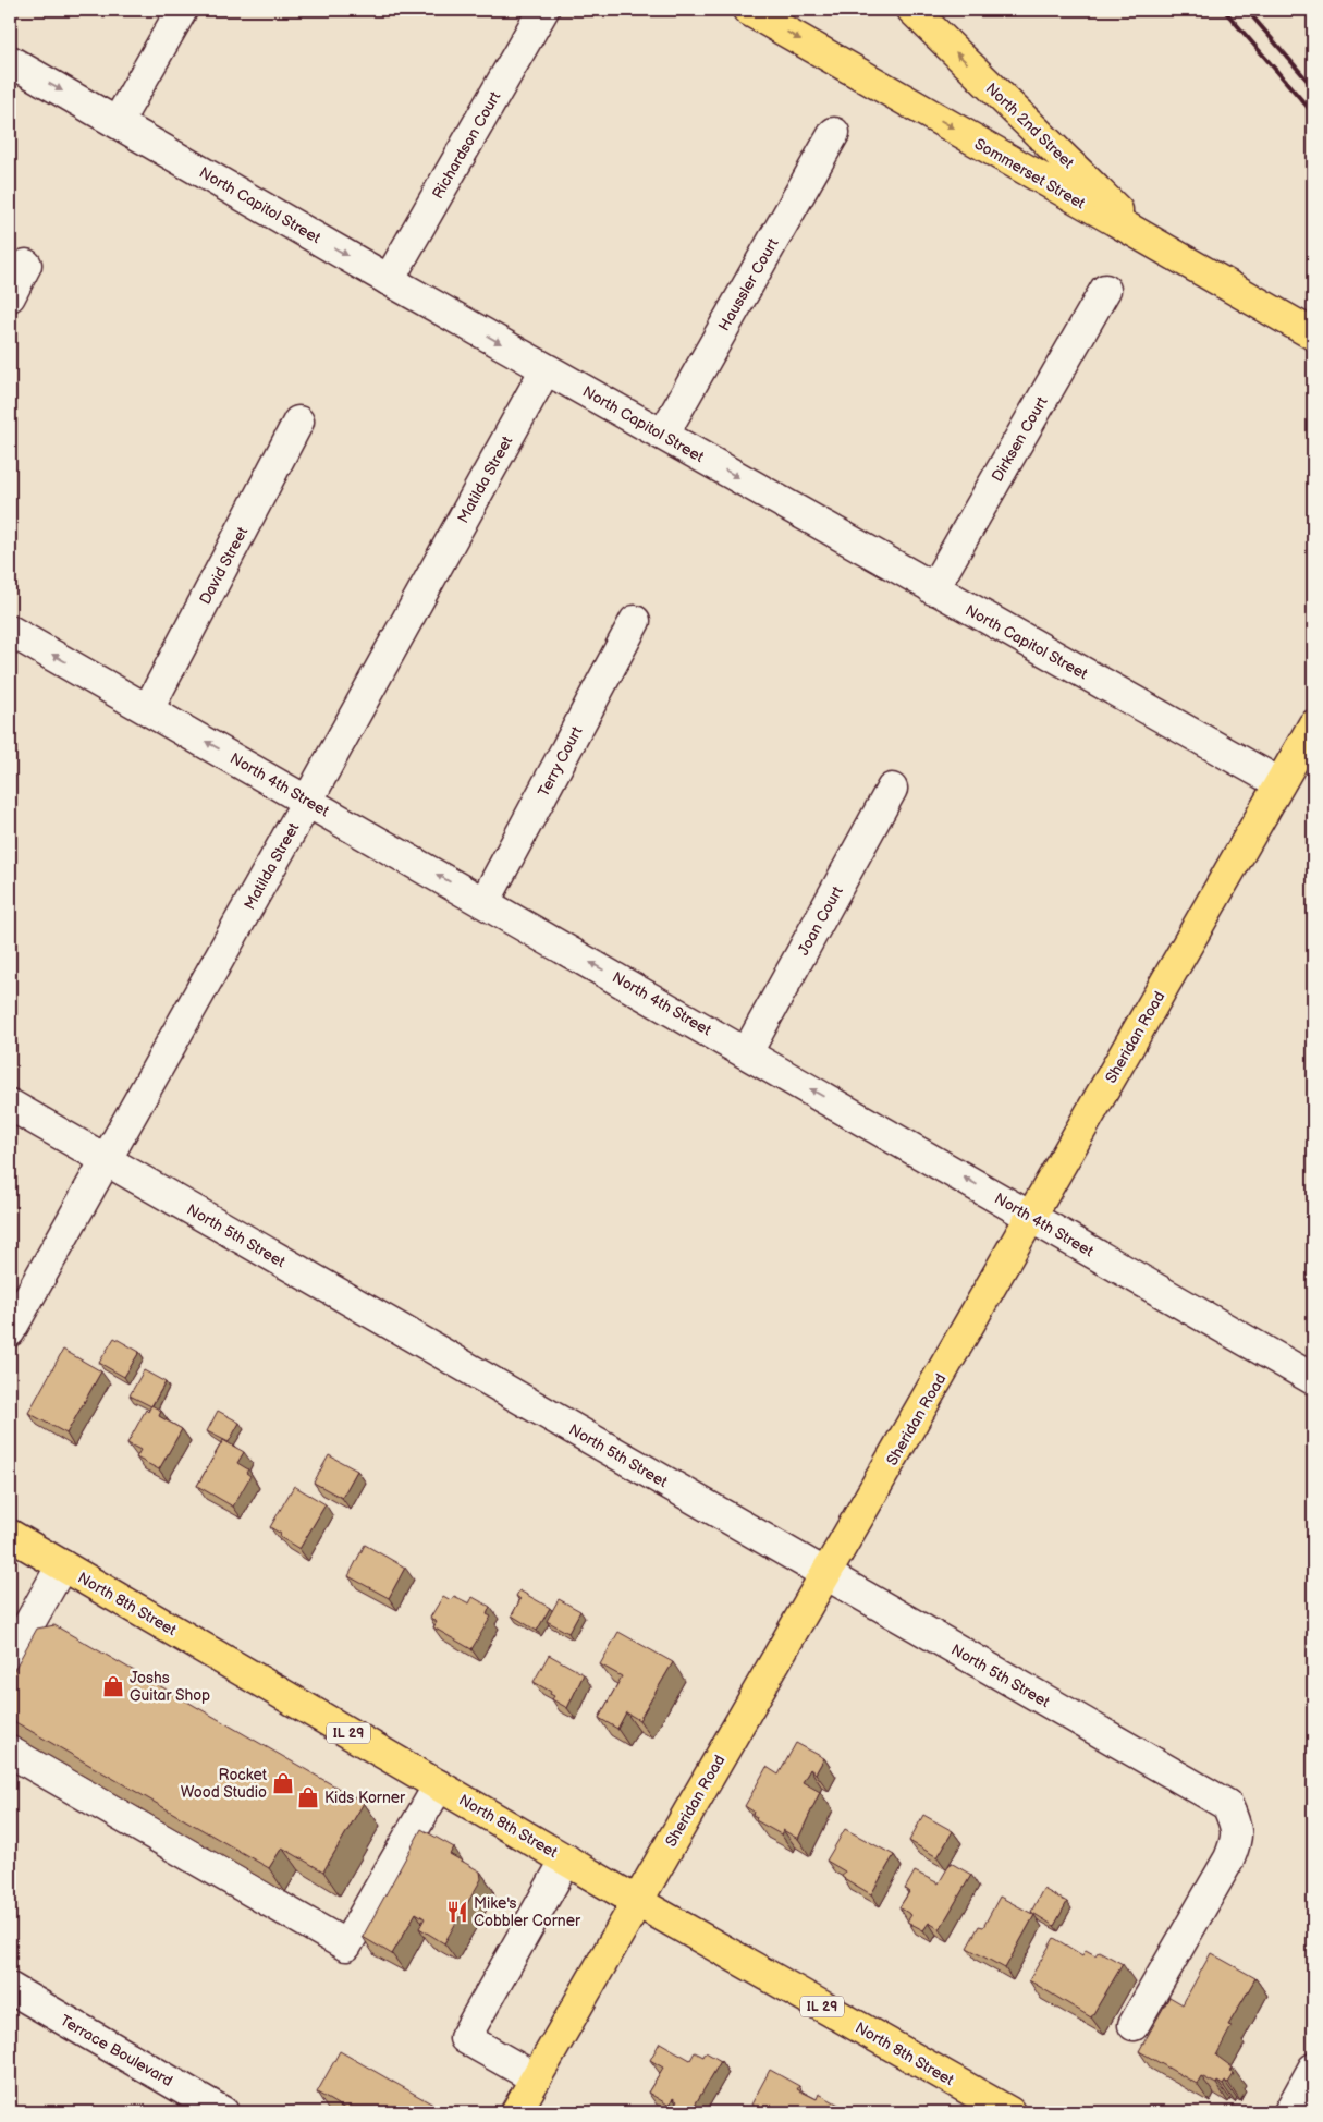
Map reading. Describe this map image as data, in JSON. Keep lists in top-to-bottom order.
{
  "streets": {
    "main road": [
      "North 2nd Street",
      "Sommerset Street",
      "Sheridan Road",
      "North 8th Street",
      "IL 29"
    ],
    "street": [
      "Richardson Court",
      "North Capitol Street",
      "Haussler Court",
      "Dirksen Court",
      "Matilda Street",
      "David Street",
      "Terry Court",
      "North 4th Street",
      "Joan Court",
      "North 5th Street",
      "Terrace Boulevard"
    ]
  },
  "crossings": [
    ["North 2nd Street", "Sommerset Street"],
    ["Richardson Court", "North Capitol Street"],
    ["North Capitol Street", "Haussler Court"],
    ["North Capitol Street", "Dirksen Court"],
    ["North Capitol Street", "Matilda Street"],
    ["North Capitol Street", "Sheridan Road"],
    ["Matilda Street", "North 4th Street"],
    ["Matilda Street", "North 5th Street"],
    ["David Street", "North 4th Street"],
    ["Terry Court", "North 4th Street"],
    ["North 4th Street", "Joan Court"],
    ["North 4th Street", "Sheridan Road"],
    ["Sheridan Road", "North 5th Street"],
    ["Sheridan Road", "North 8th Street"]
  ],
  "one_way": [
    "North 2nd Street",
    "Sommerset Street",
    "North Capitol Street",
    "North 4th Street"
  ],
  "places": {
    "shop": ["Joshs Guitar Shop", "Rocket Wood Studio", "Kids Korner"],
    "restaurant": ["Mike's Cobbler Corner"]
  }
}
